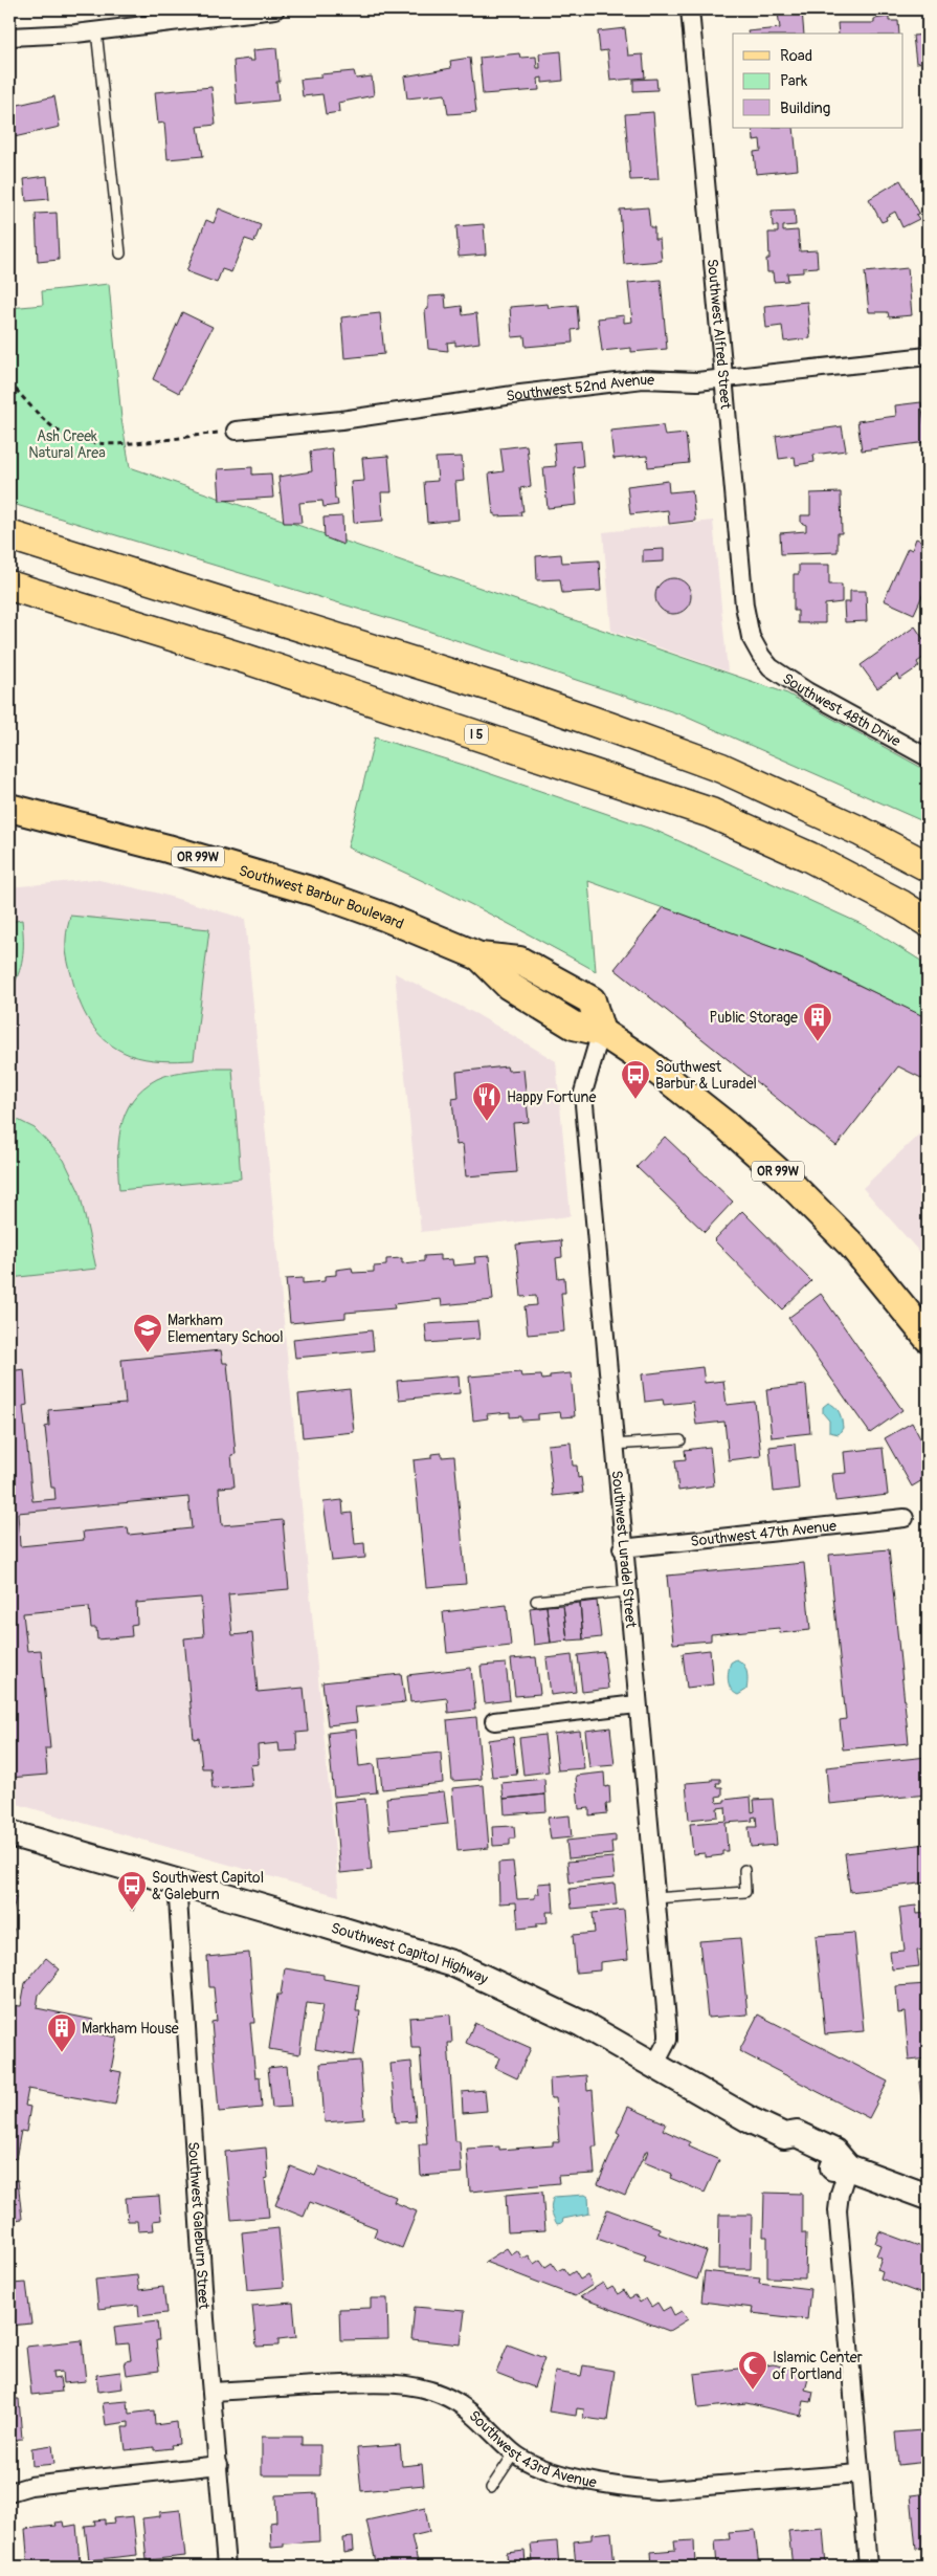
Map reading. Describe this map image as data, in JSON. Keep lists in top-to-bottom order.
{
  "streets": {
    "highway": ["I 5"],
    "main road": ["OR 99W", "Southwest Barbur Boulevard", "Southwest Capitol Highway"],
    "street": [
      "Southwest Alfred Street",
      "Southwest 52nd Avenue",
      "Southwest 48th Drive",
      "Southwest 47th Avenue",
      "Southwest Luradel Street",
      "Southwest Galeburn Street",
      "Southwest 43rd Avenue"
    ]
  },
  "crossings": [
    ["Southwest Alfred Street", "Southwest 52nd Avenue"],
    ["Southwest Alfred Street", "Southwest 48th Drive"],
    ["OR 99W", "Southwest Barbur Boulevard"],
    ["OR 99W", "Southwest Luradel Street"],
    ["Southwest Barbur Boulevard", "Southwest Luradel Street"],
    ["Southwest 47th Avenue", "Southwest Luradel Street"],
    ["Southwest Luradel Street", "Southwest Capitol Highway"],
    ["Southwest Capitol Highway", "Southwest Galeburn Street"],
    ["Southwest Galeburn Street", "Southwest 43rd Avenue"]
  ],
  "parks": ["Ash Creek Natural Area"],
  "places": {
    "building": ["Public Storage", "Markham House"],
    "bus stop": ["Southwest Barbur & Luradel", "Southwest Capitol & Galeburn"],
    "restaurant": ["Happy Fortune"],
    "school or university": ["Markham Elementary School"],
    "mosque": ["Islamic Center of Portland"]
  },
  "legend": ["Road", "Park", "Building"]
}
